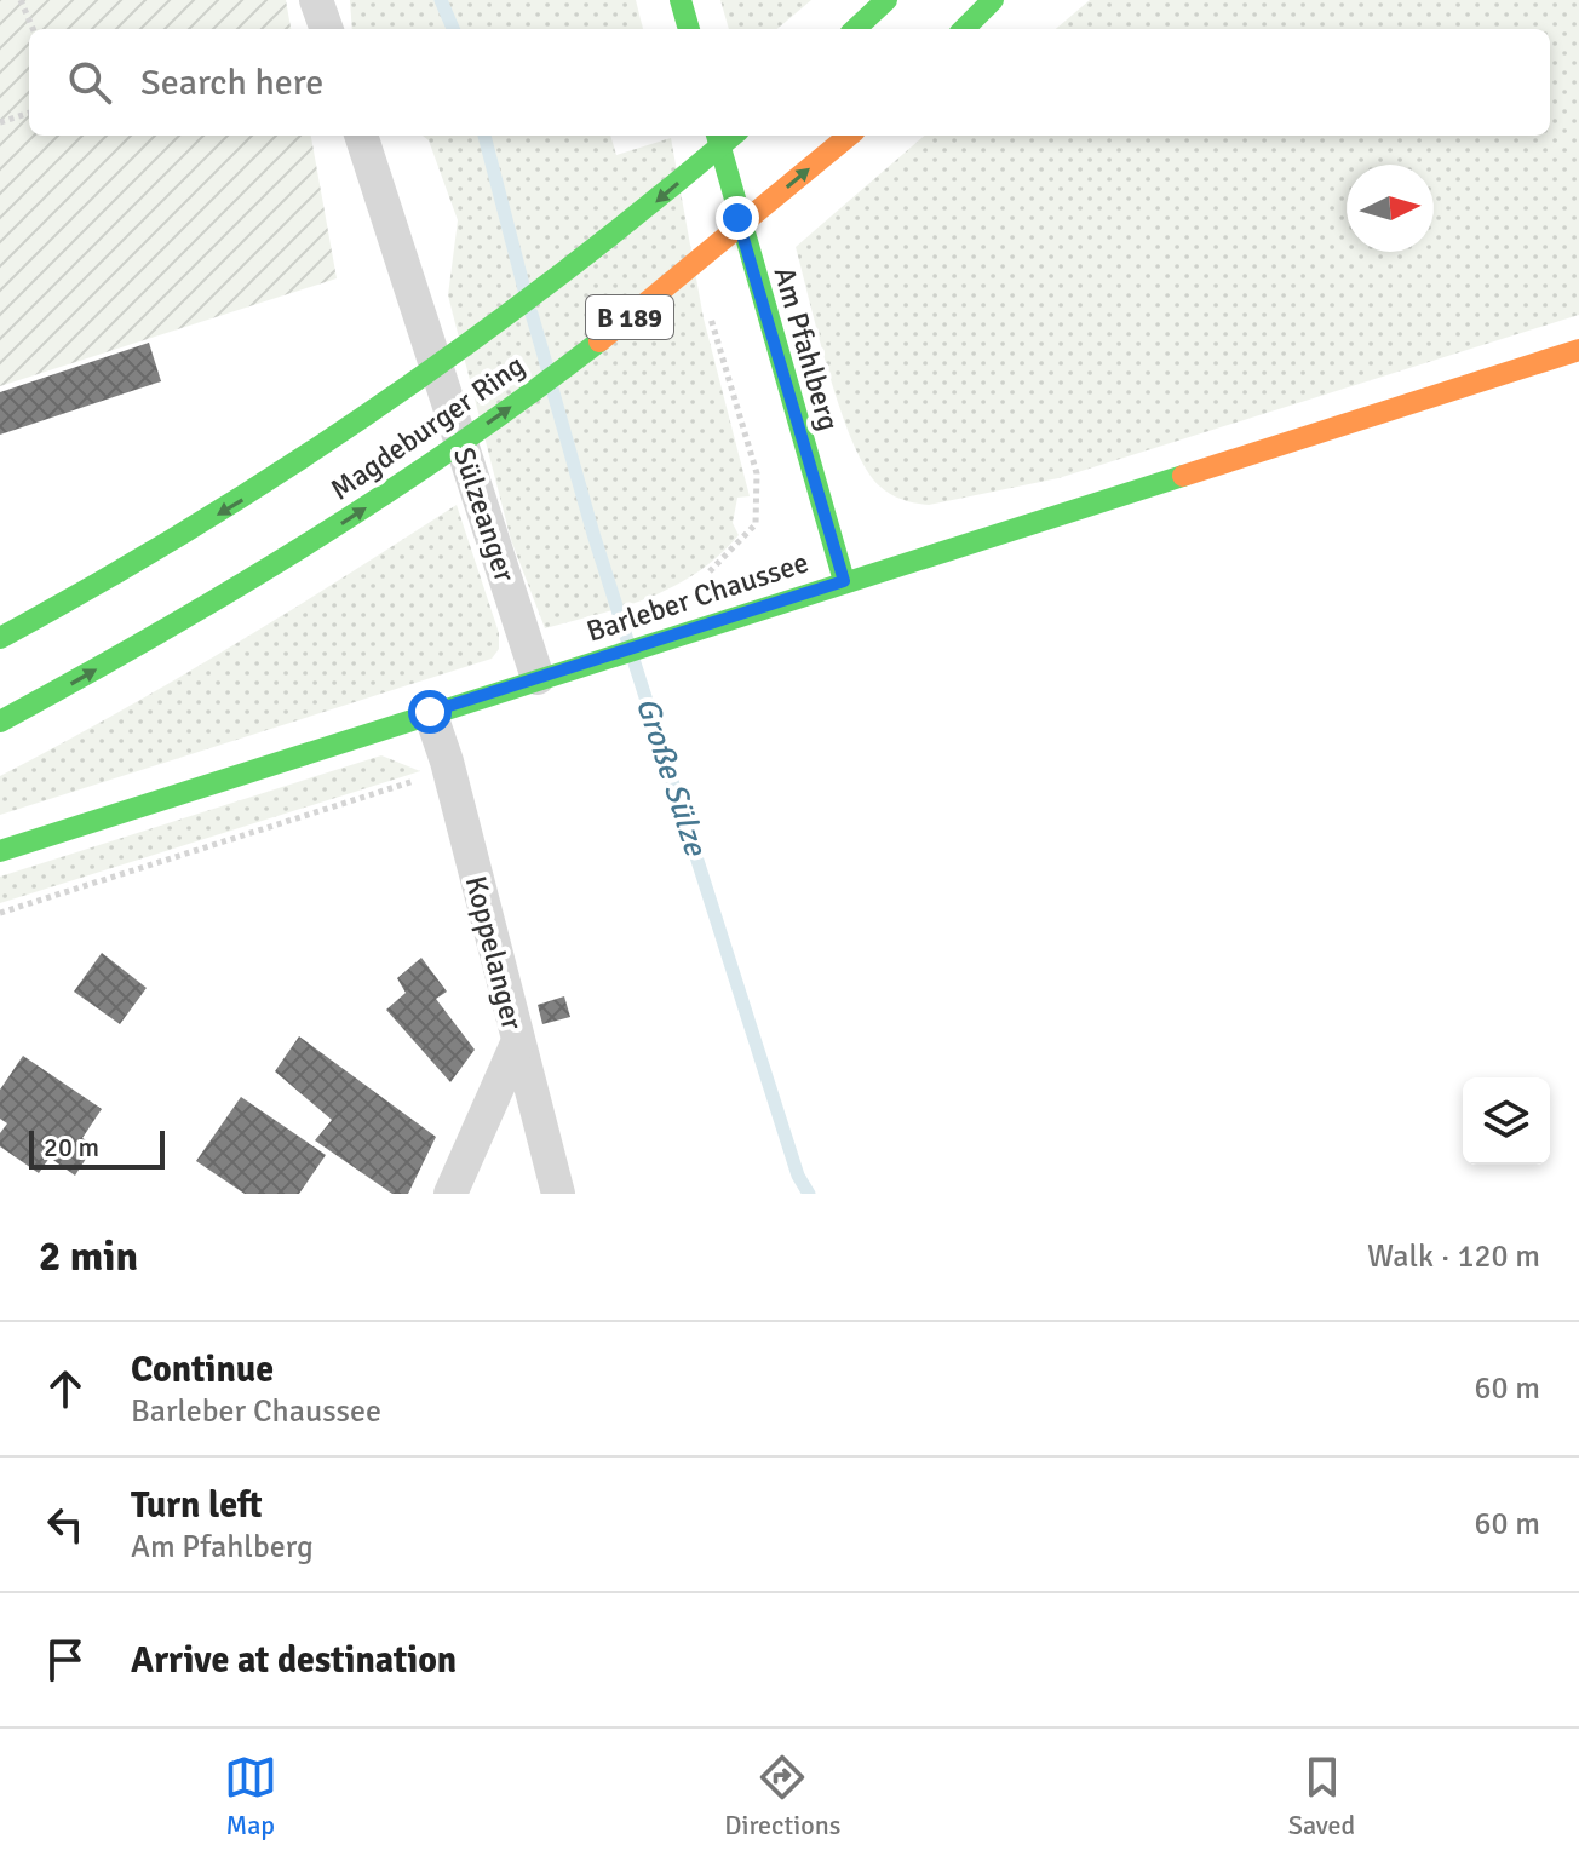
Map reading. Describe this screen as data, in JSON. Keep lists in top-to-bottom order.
{
  "streets": {
    "main road": [
      "B 189",
      "Am Pfahlberg",
      "Magdeburger Ring",
      "Barleber Chaussee"
    ],
    "street": ["Sülzeanger", "Koppelanger"]
  },
  "crossings": [
    ["Am Pfahlberg", "Barleber Chaussee"],
    ["Sülzeanger", "Barleber Chaussee"],
    ["Barleber Chaussee", "Koppelanger"]
  ],
  "water": ["Große Sülze"],
  "scale_bar": "20 m",
  "north": "right",
  "page": {
    "search": "Search here",
    "scale": "20 m",
    "heading": ["2 min", "Walk · 120 m"],
    "list": [
      ["Continue", "Barleber Chaussee", "60 m"],
      ["Turn left", "Am Pfahlberg", "60 m"],
      "Arrive at destination"
    ],
    "nav": ["Map", "Directions", "Saved"]
  }
}
